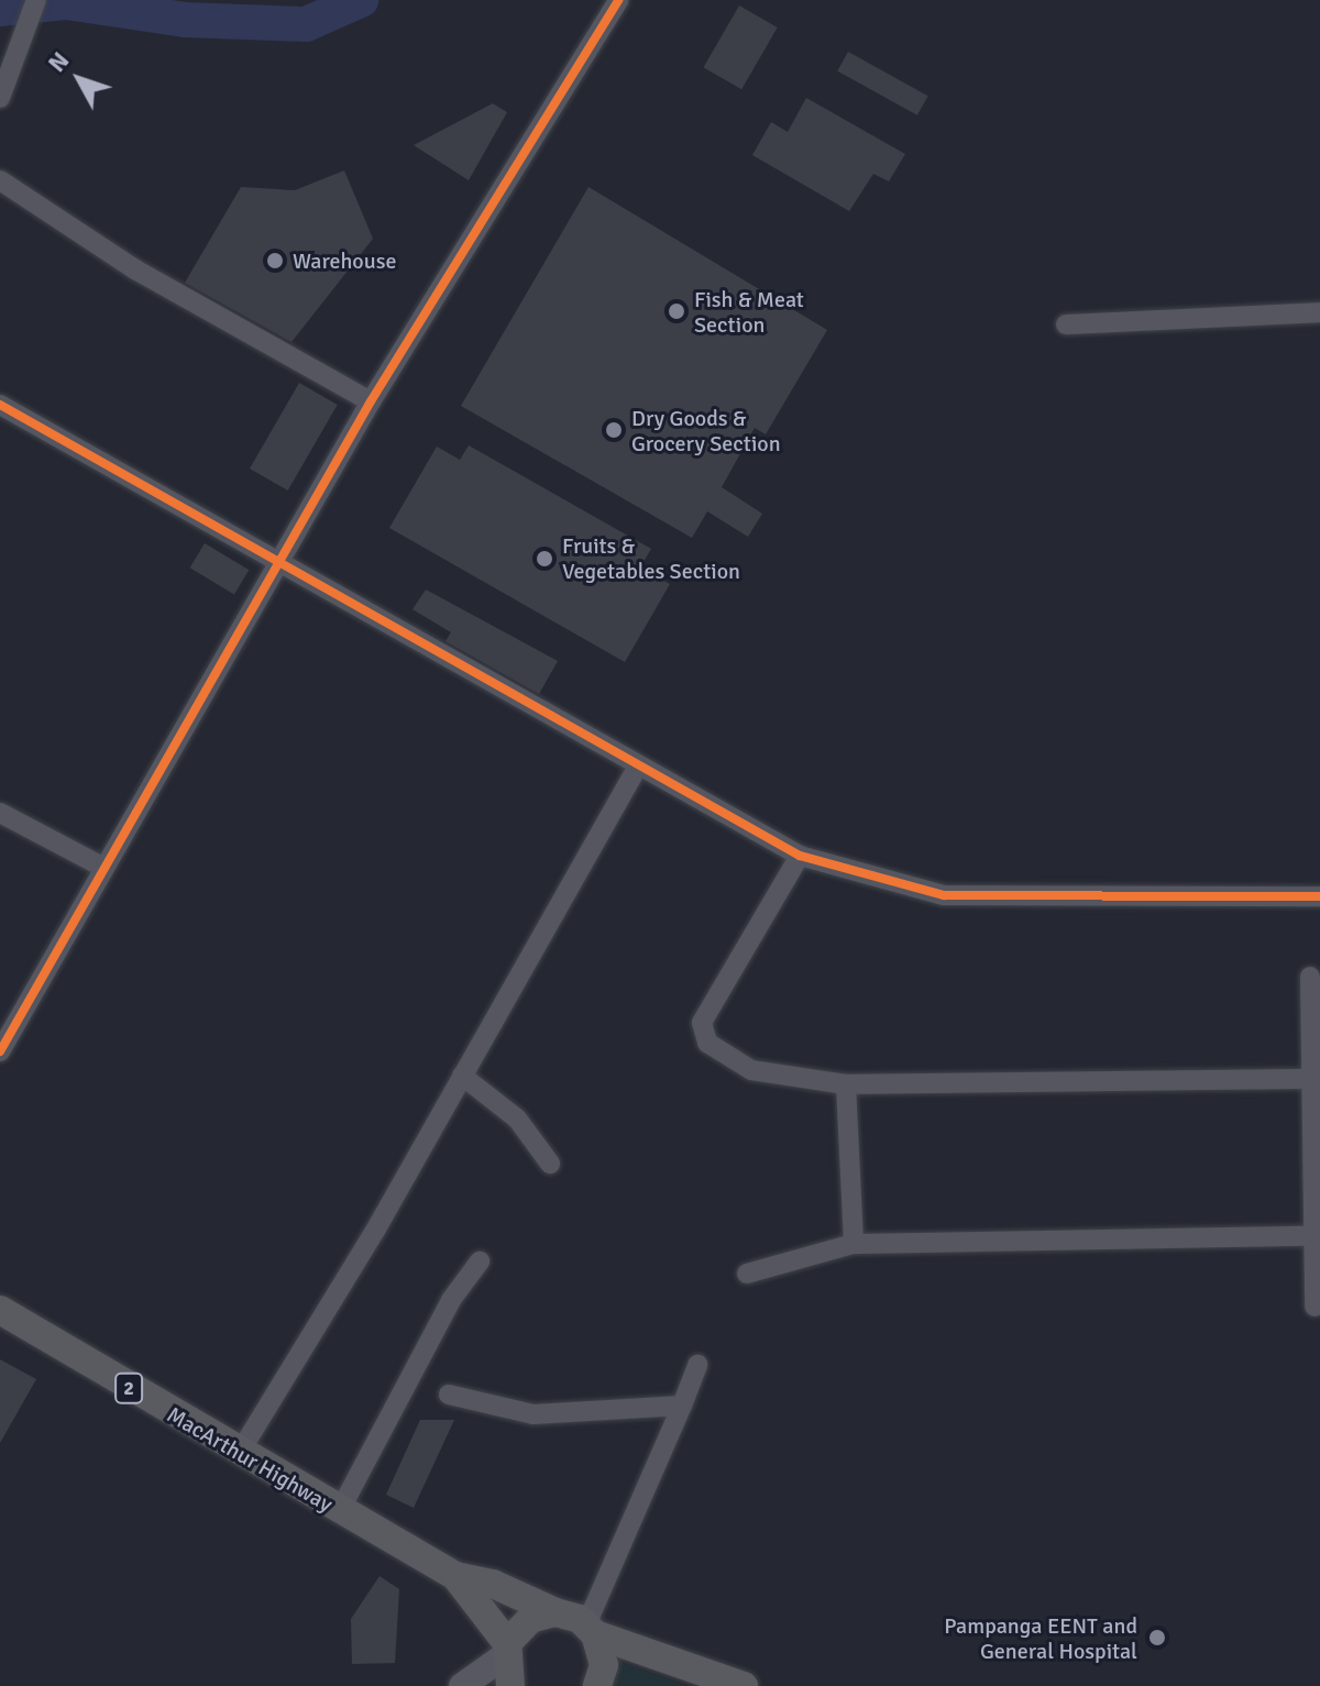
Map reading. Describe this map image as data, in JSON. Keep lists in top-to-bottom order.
{
  "streets": {
    "highway": ["2", "MacArthur Highway"]
  },
  "places": [
    "Warehouse",
    "Fish & Meat Section",
    "Dry Goods & Grocery Section",
    "Fruits & Vegetables Section",
    "Pampanga EENT and General Hospital"
  ],
  "north": "top left"
}
